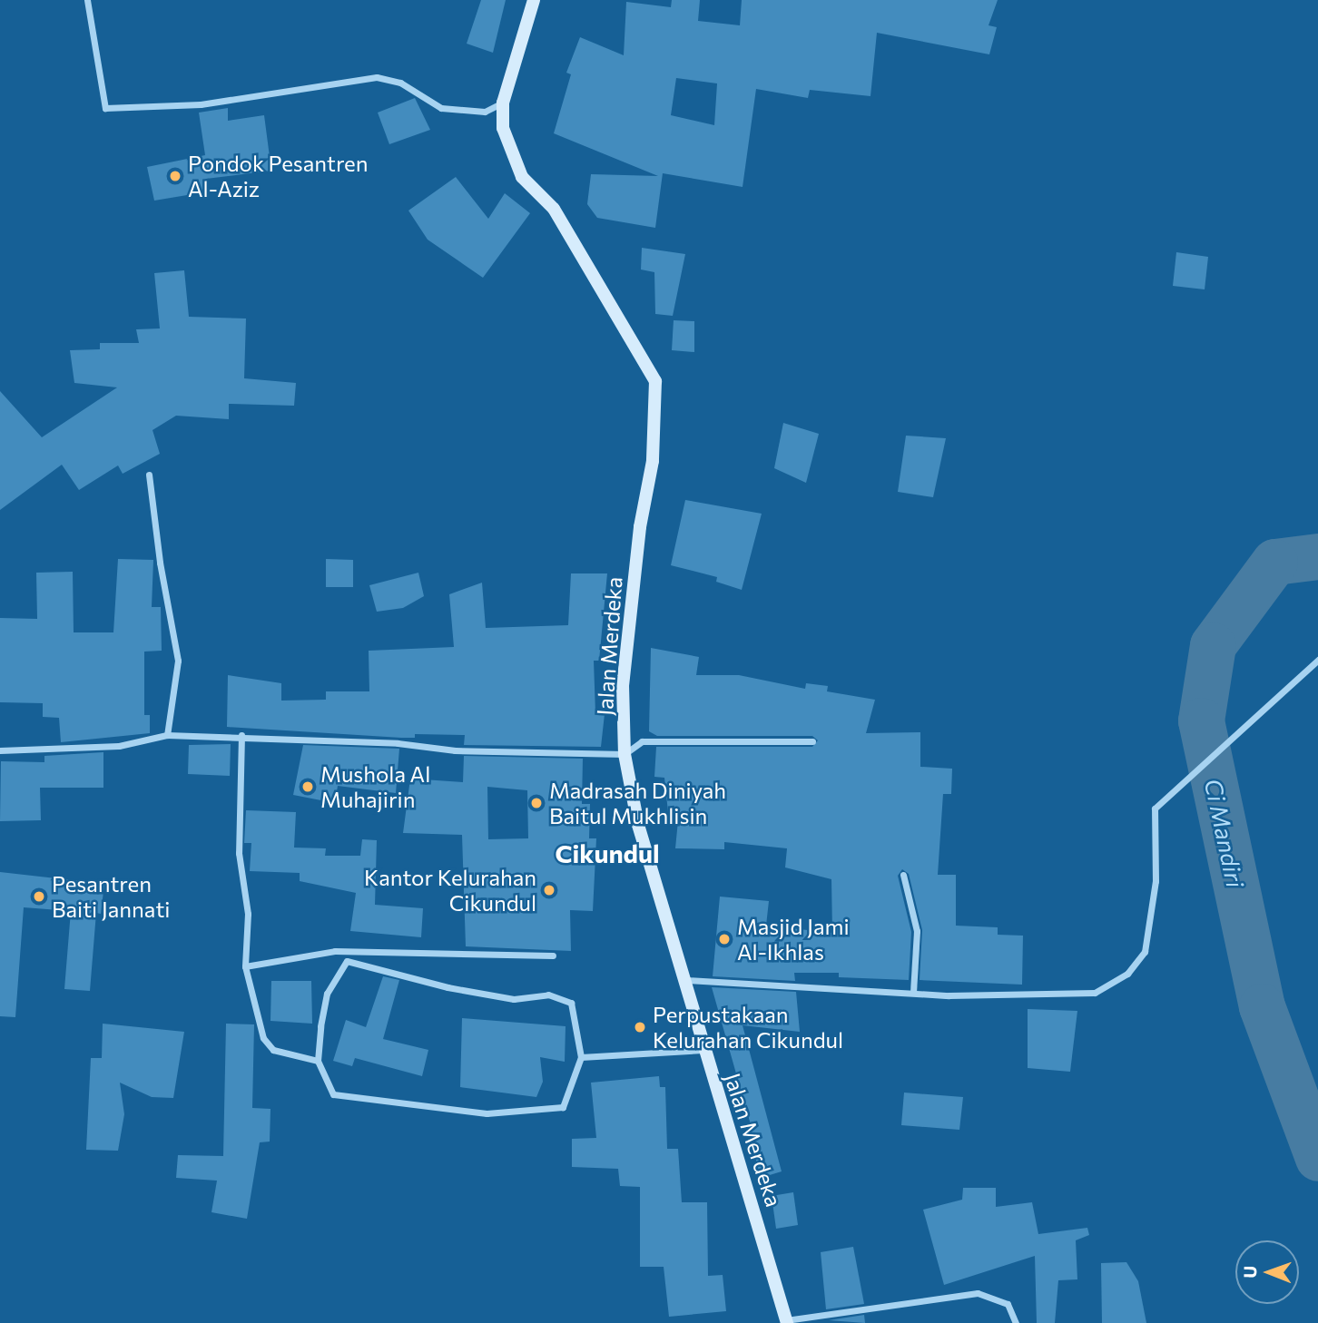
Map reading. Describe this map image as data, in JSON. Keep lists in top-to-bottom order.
{
  "streets": {
    "street": ["Jalan Merdeka"]
  },
  "districts": ["Cikundul"],
  "water": ["Ci Mandiri"],
  "places": [
    "Pondok Pesantren Al-Aziz",
    "Mushola Al Muhajirin",
    "Madrasah Diniyah Baitul Mukhlisin",
    "Kantor Kelurahan Cikundul",
    "Pesantren Baiti Jannati",
    "Masjid Jami Al-Ikhlas",
    "Perpustakaan Kelurahan Cikundul"
  ],
  "north": "left"
}
